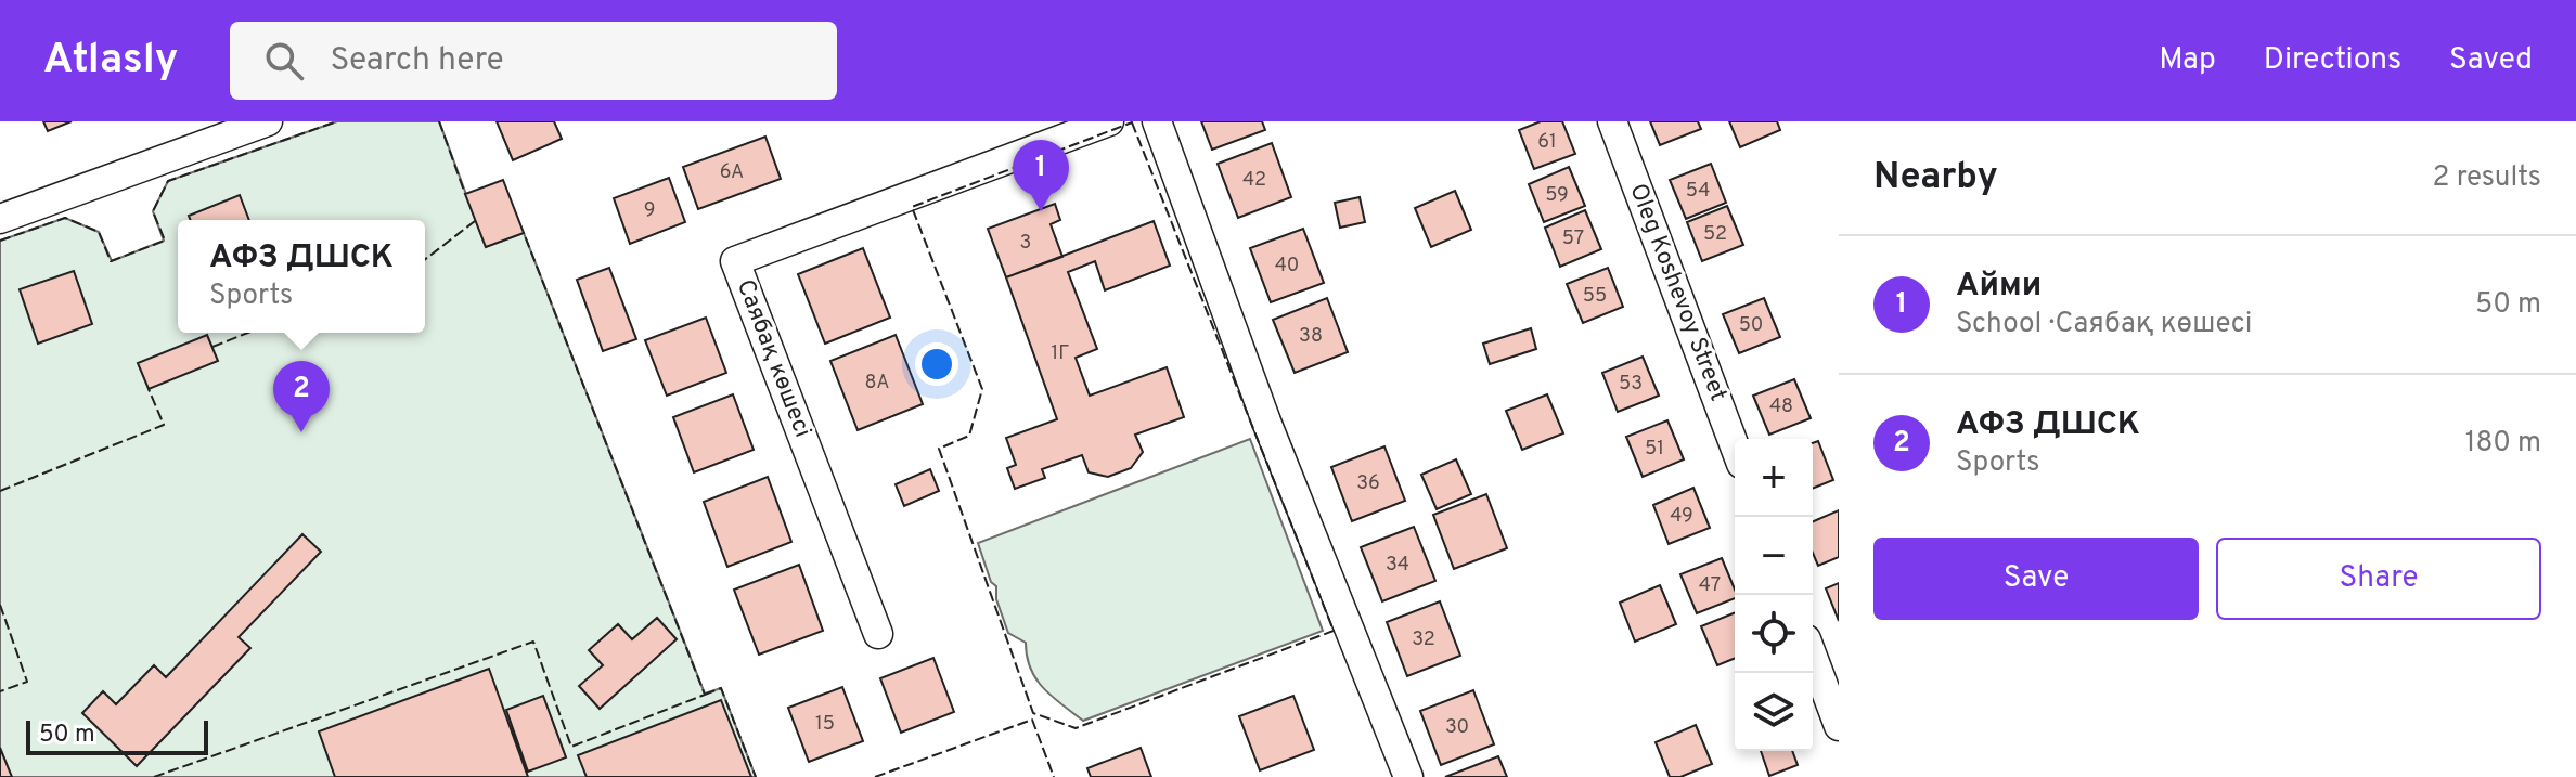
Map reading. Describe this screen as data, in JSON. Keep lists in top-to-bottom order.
{
  "streets": {
    "street": ["Oleg Koshevoy Street", "Саябақ көшесі"]
  },
  "house_numbers": [
    "61",
    "6А",
    "42",
    "54",
    "59",
    "9",
    "52",
    "57",
    "3",
    "40",
    "55",
    "50",
    "38",
    "1Г",
    "8А",
    "53",
    "48",
    "51",
    "36",
    "49",
    "34",
    "47",
    "32",
    "15",
    "30"
  ],
  "scale_bar": "50 m",
  "page": {
    "header": "Atlasly",
    "search": "Search here",
    "nav": ["Map", "Directions", "Saved"],
    "heading": ["Nearby", "2 results"],
    "pins": ["1", "2"],
    "popup": ["АФЗ ДШСК", "Sports"],
    "list": [
      {
        "mark": "1",
        "name": "Айми",
        "note": "School · Саябақ көшесі",
        "value": "50 m"
      },
      {
        "mark": "2",
        "name": "АФЗ ДШСК",
        "note": "Sports",
        "value": "180 m"
      }
    ],
    "map_buttons": ["+", "−"],
    "buttons": ["Save", "Share"],
    "scale": "50 m"
  }
}
